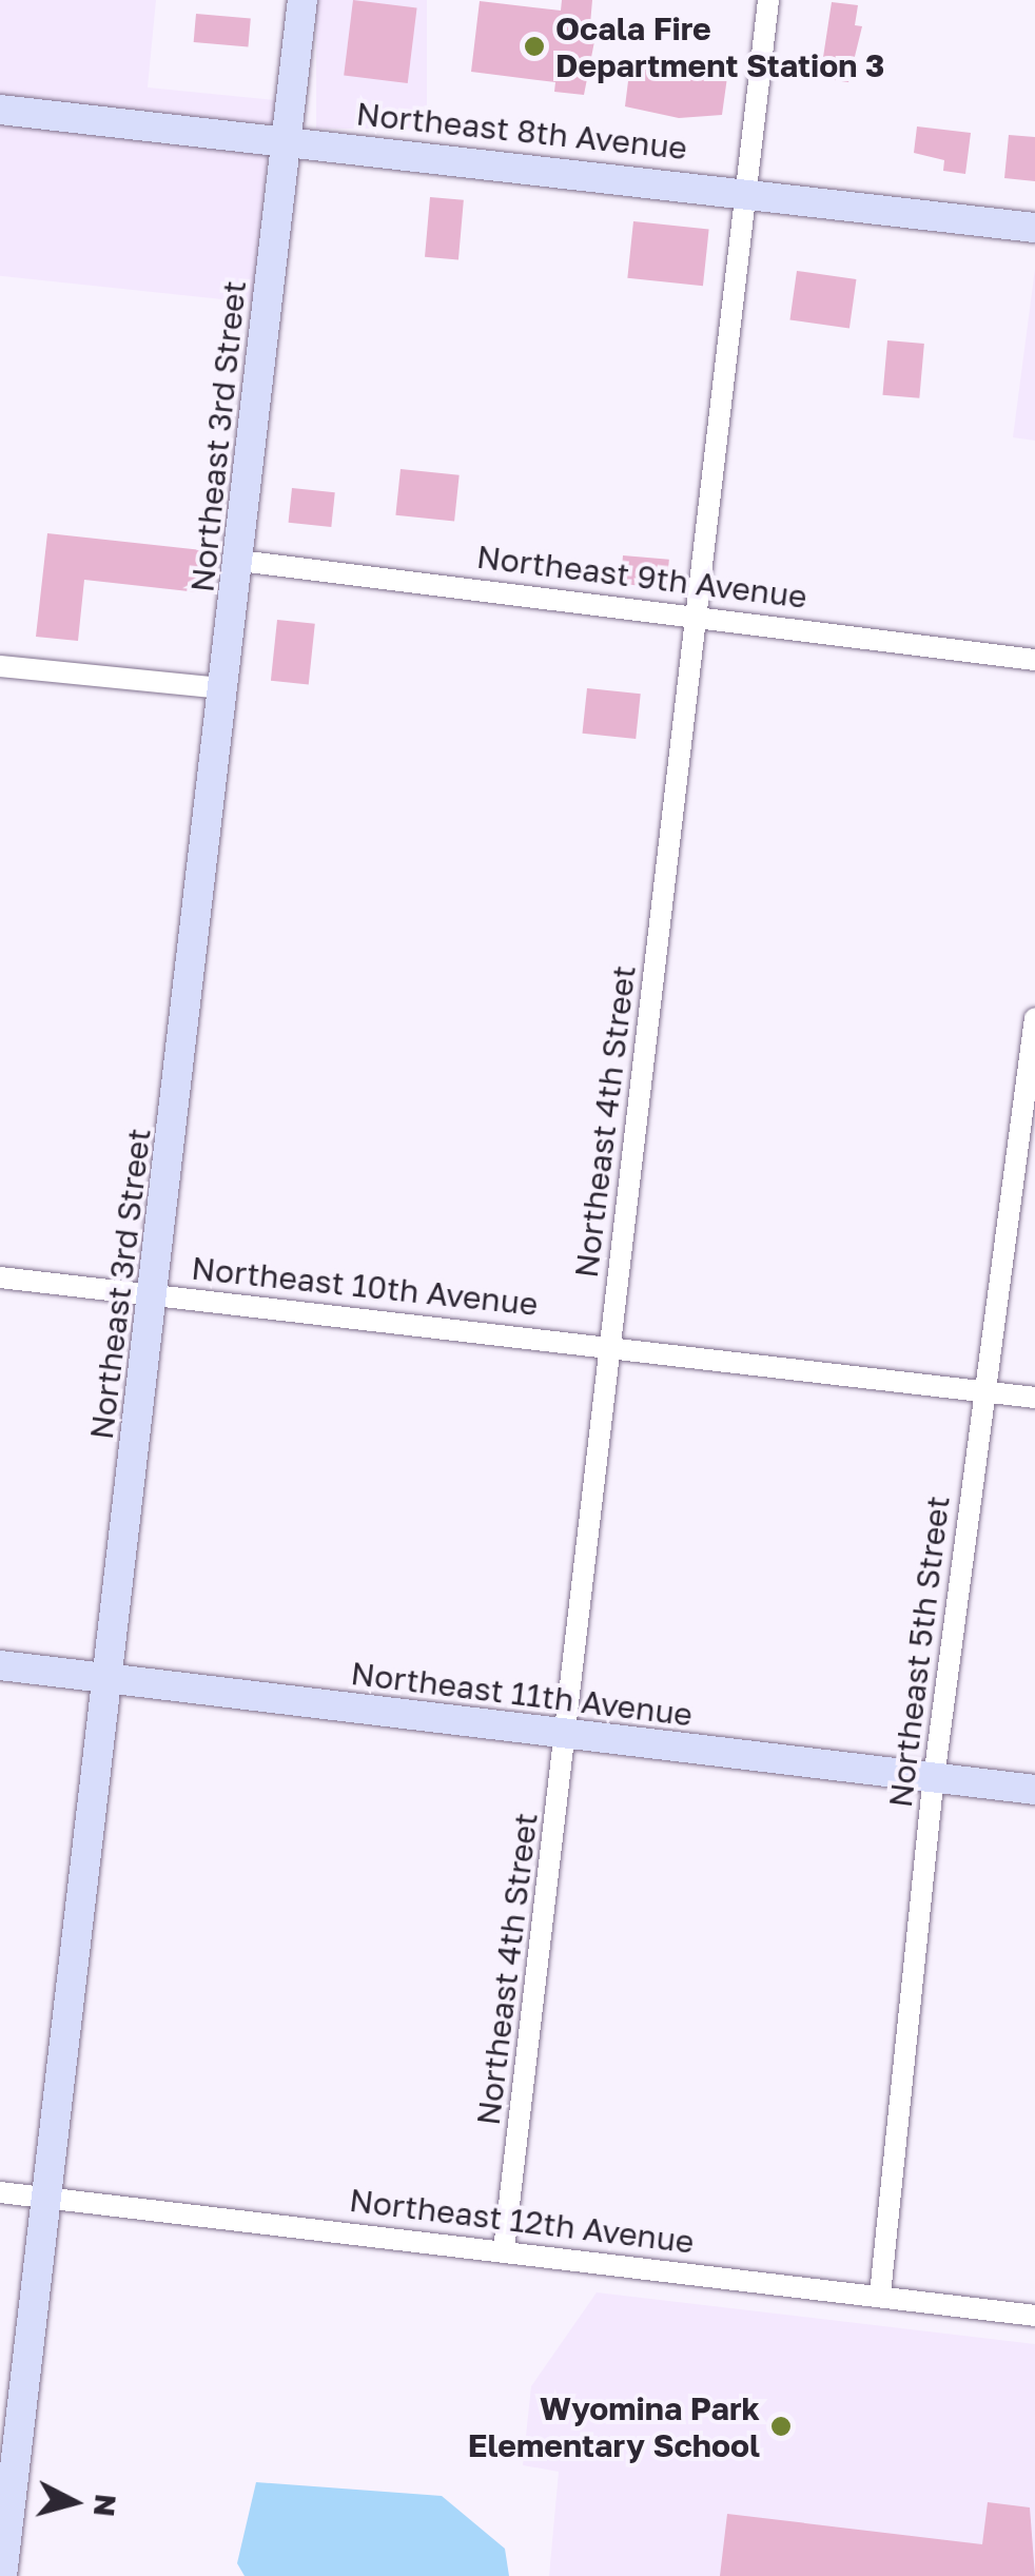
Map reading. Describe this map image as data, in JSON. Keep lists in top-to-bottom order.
{
  "streets": {
    "street": [
      "Northeast 8th Avenue",
      "Northeast 3rd Street",
      "Northeast 9th Avenue",
      "Northeast 4th Street",
      "Northeast 10th Avenue",
      "Northeast 5th Street",
      "Northeast 11th Avenue",
      "Northeast 12th Avenue"
    ]
  },
  "crossings": [
    ["Northeast 8th Avenue", "Northeast 3rd Street"],
    ["Northeast 8th Avenue", "Northeast 4th Street"],
    ["Northeast 3rd Street", "Northeast 9th Avenue"],
    ["Northeast 3rd Street", "Northeast 10th Avenue"],
    ["Northeast 3rd Street", "Northeast 11th Avenue"],
    ["Northeast 3rd Street", "Northeast 12th Avenue"],
    ["Northeast 9th Avenue", "Northeast 4th Street"],
    ["Northeast 4th Street", "Northeast 10th Avenue"],
    ["Northeast 4th Street", "Northeast 11th Avenue"],
    ["Northeast 4th Street", "Northeast 12th Avenue"],
    ["Northeast 10th Avenue", "Northeast 5th Street"],
    ["Northeast 5th Street", "Northeast 11th Avenue"],
    ["Northeast 5th Street", "Northeast 12th Avenue"]
  ],
  "places": ["Ocala Fire Department Station 3", "Wyomina Park Elementary School"],
  "north": "right"
}
